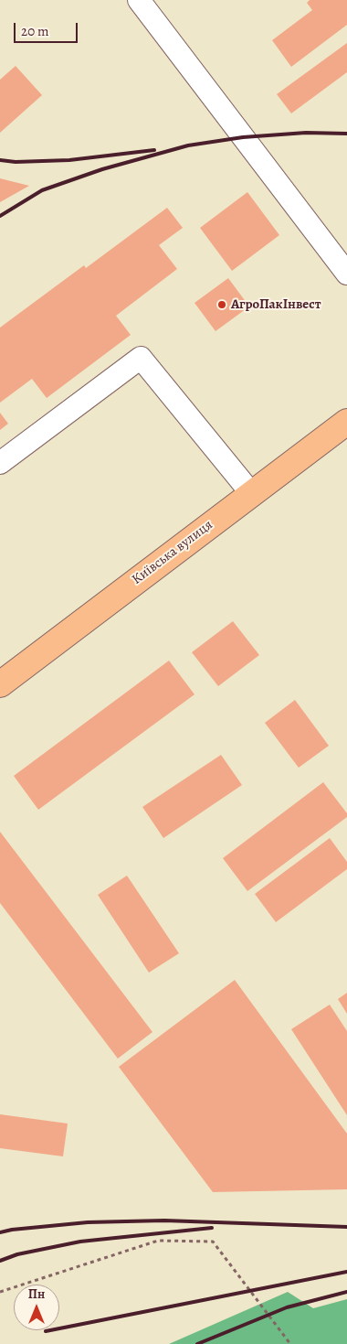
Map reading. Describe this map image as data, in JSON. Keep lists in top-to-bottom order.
{
  "streets": {
    "main road": ["Київська вулиця"]
  },
  "places": ["АгроПакІнвест"],
  "scale_bar": "20 m",
  "north": "top"
}
